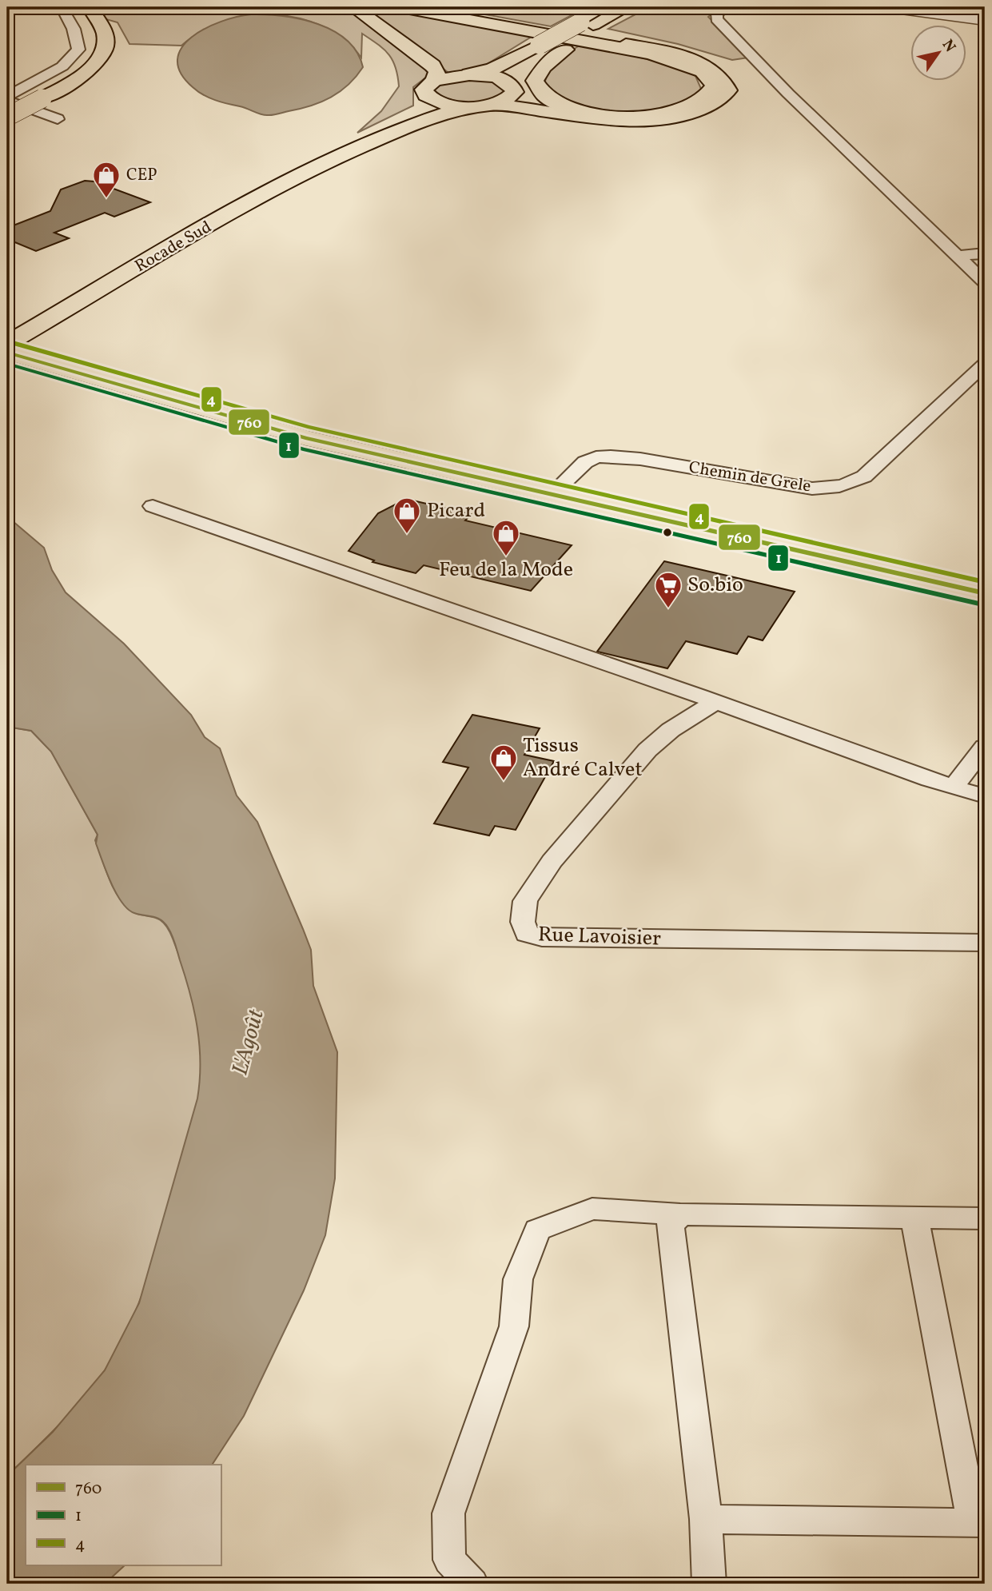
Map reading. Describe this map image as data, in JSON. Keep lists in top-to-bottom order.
{
  "streets": {
    "main road": ["Rocade Sud"],
    "street": ["Chemin de Grele", "Rue Lavoisier"]
  },
  "water": ["L'Agoût"],
  "places": {
    "shop": [
      "CEP",
      "Picard",
      "Feu de la Mode",
      "Tissus André Calvet"
    ],
    "supermarket": ["So.bio"]
  },
  "lines": ["transit line 4", "transit line 760", "transit line 1"],
  "legend": ["760", "1", "4"],
  "north": "top right"
}
